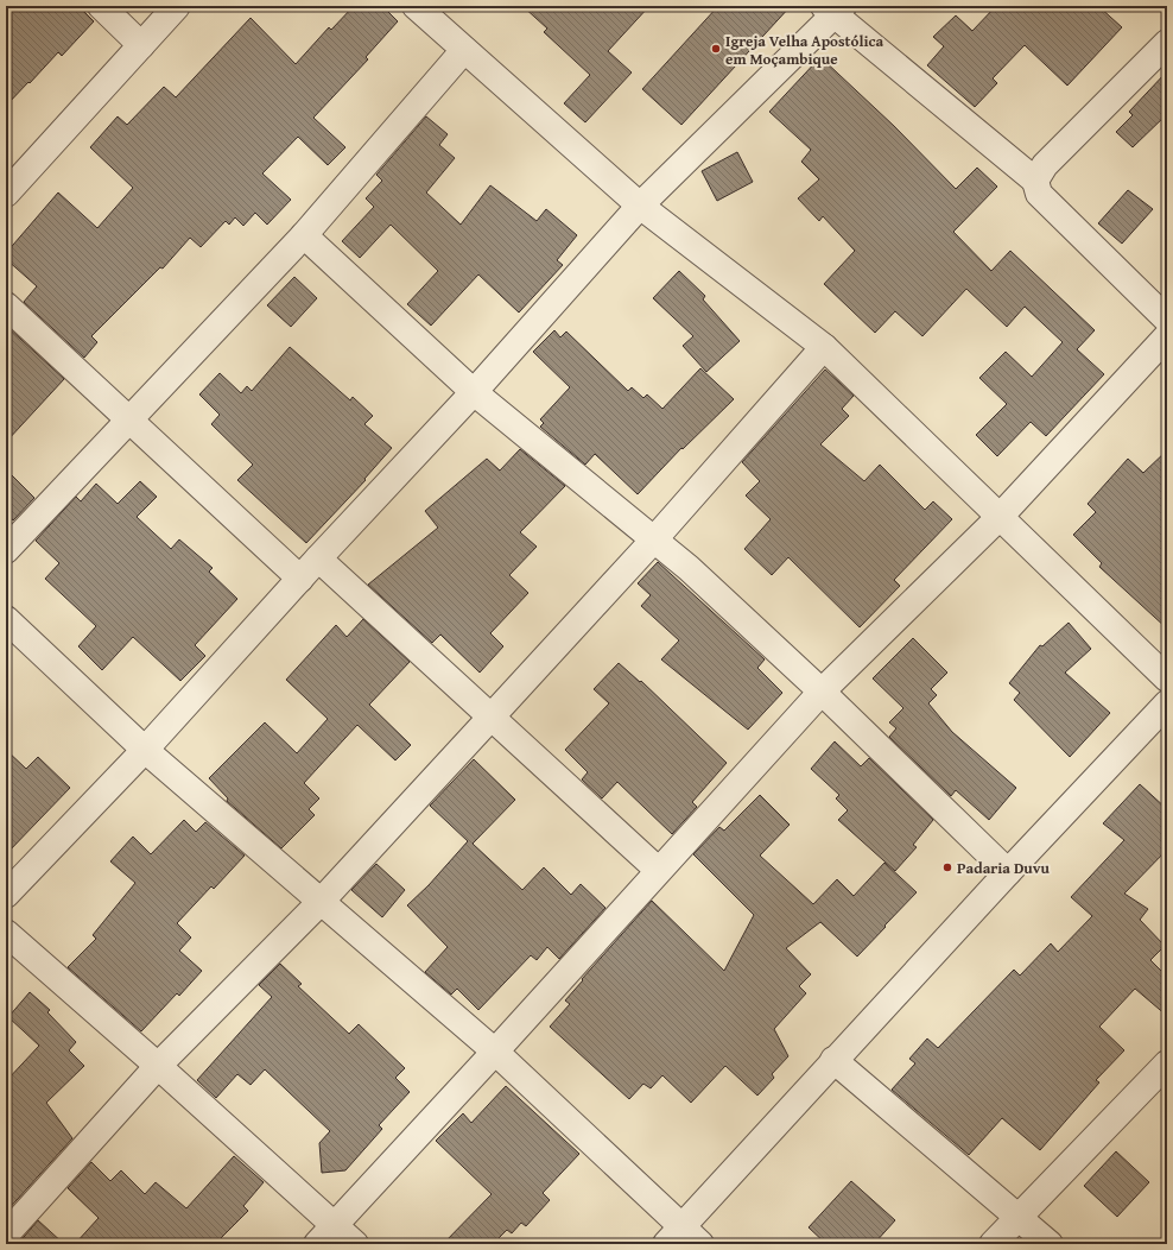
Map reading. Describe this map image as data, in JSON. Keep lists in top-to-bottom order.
{
  "places": ["Igreja Velha Apostólica em Moçambique", "Padaria Duvu"]
}
